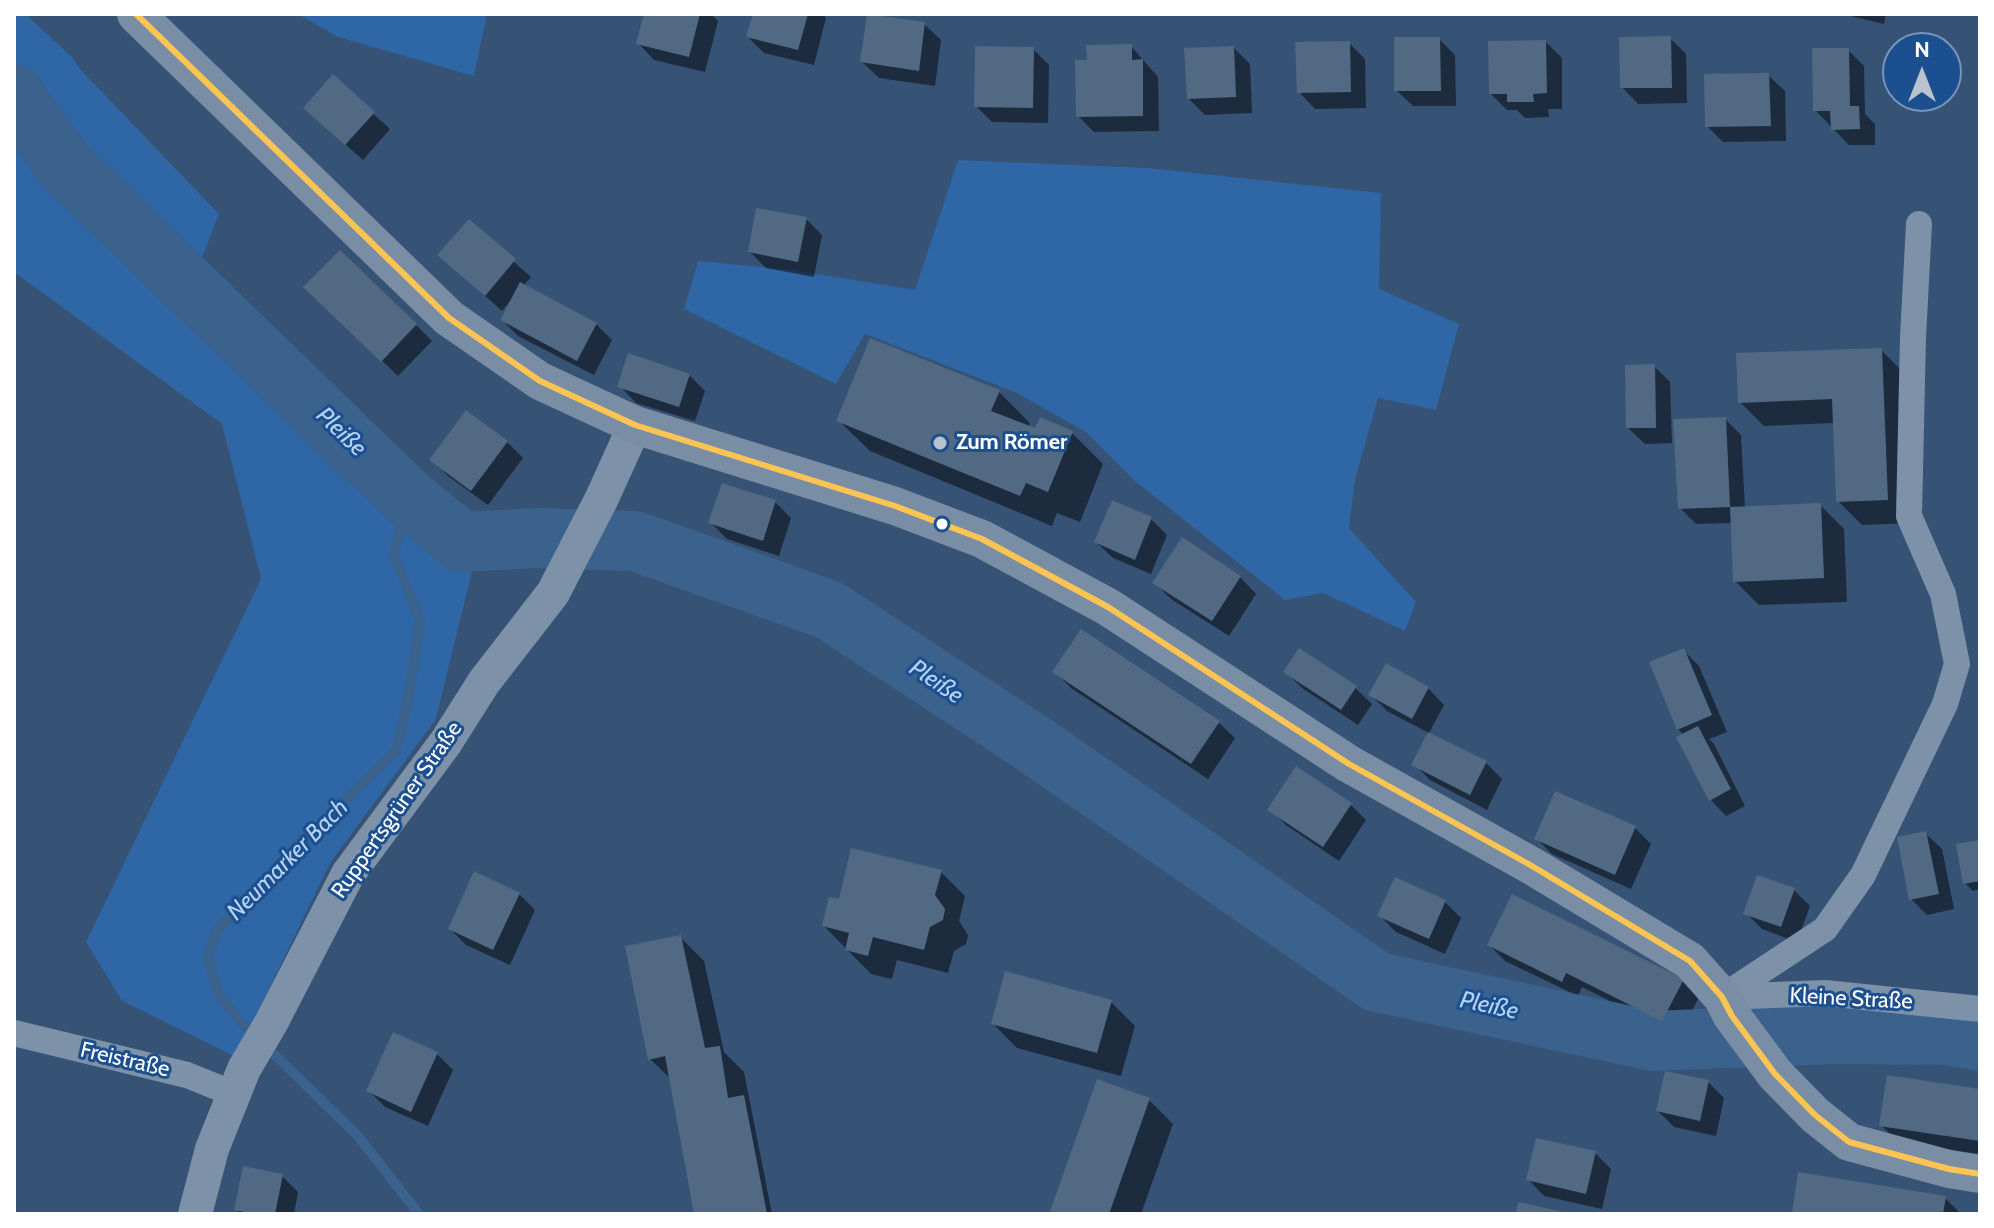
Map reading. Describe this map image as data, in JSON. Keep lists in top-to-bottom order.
{
  "streets": {
    "street": ["Ruppertsgrüner Straße", "Kleine Straße", "Freistraße"]
  },
  "crossings": [
    ["Ruppertsgrüner Straße", "Freistraße"]
  ],
  "water": ["Pleiße", "Neumarker Bach"],
  "places": ["Zum Römer"],
  "north": "top"
}
